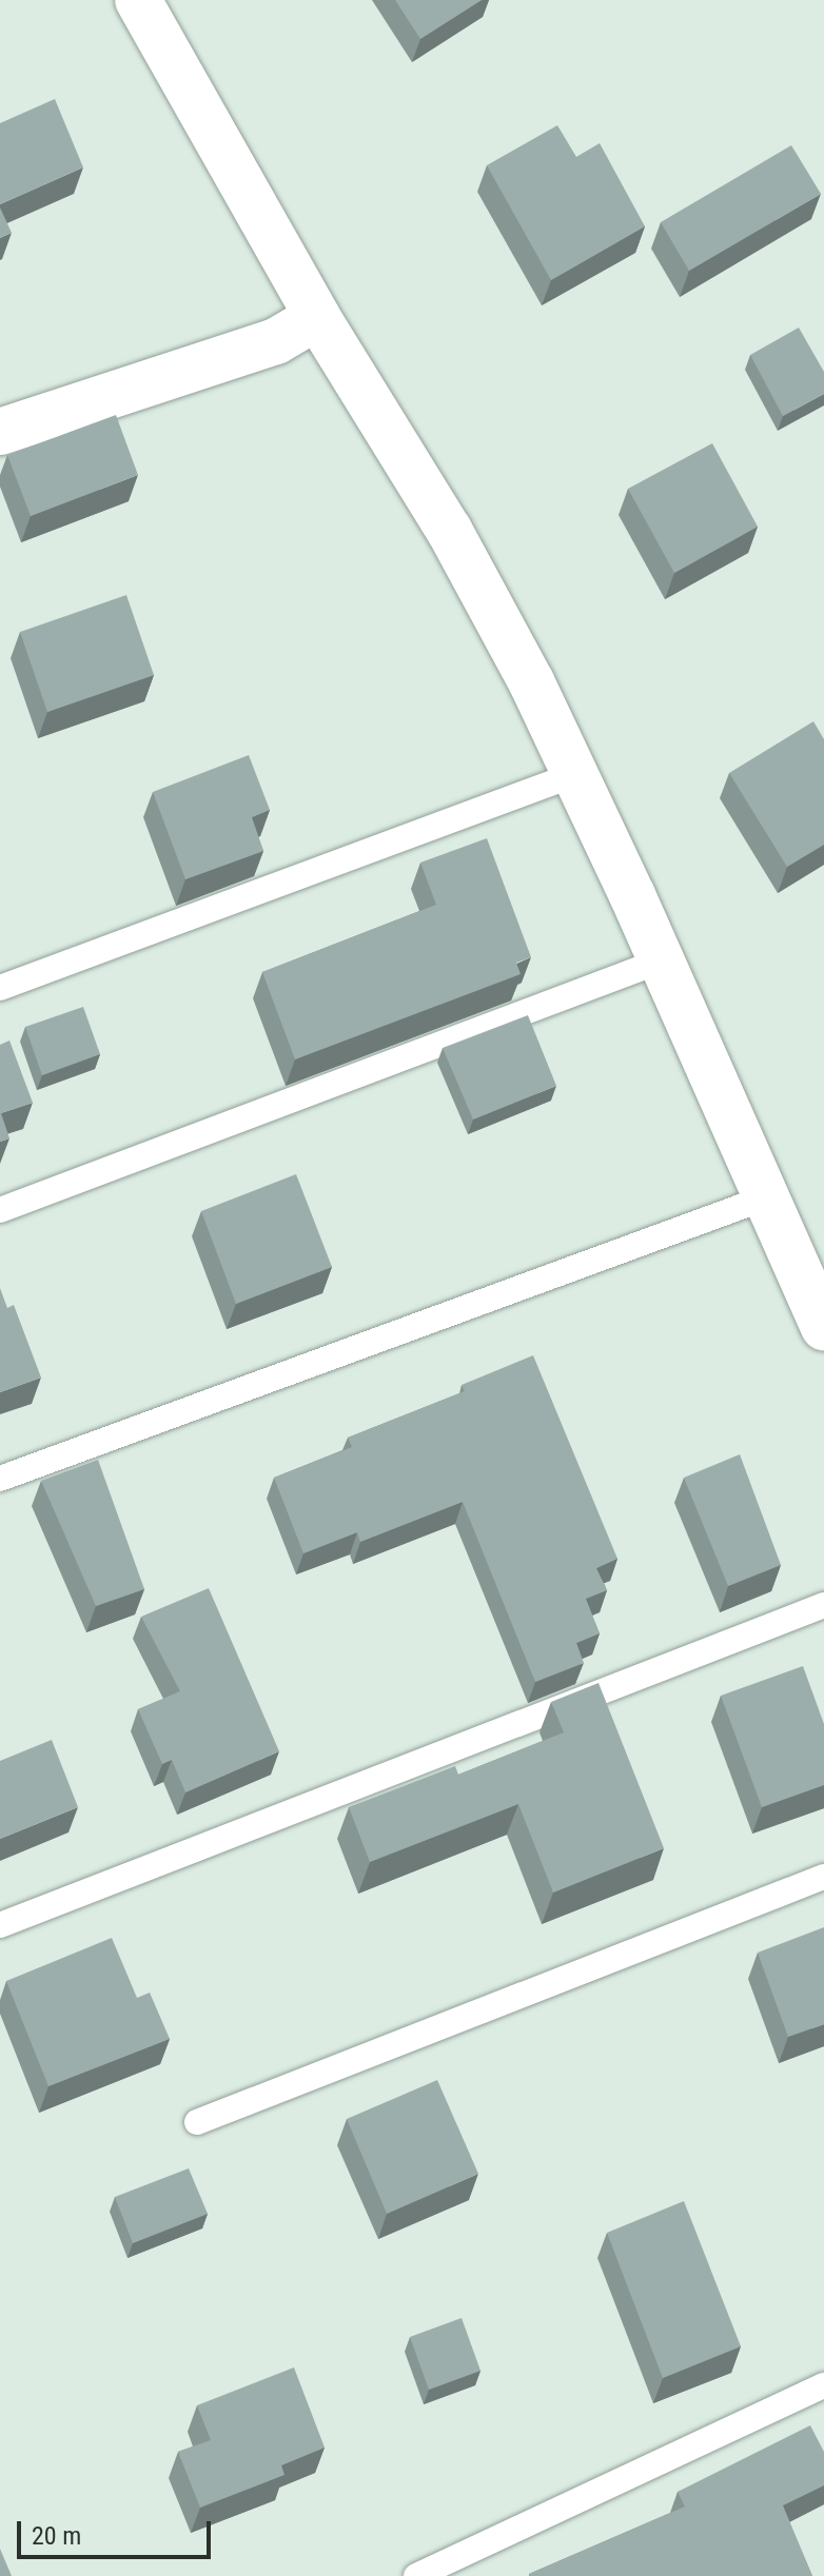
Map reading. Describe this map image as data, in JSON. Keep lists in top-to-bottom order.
{
  "scale_bar": "20 m"
}
